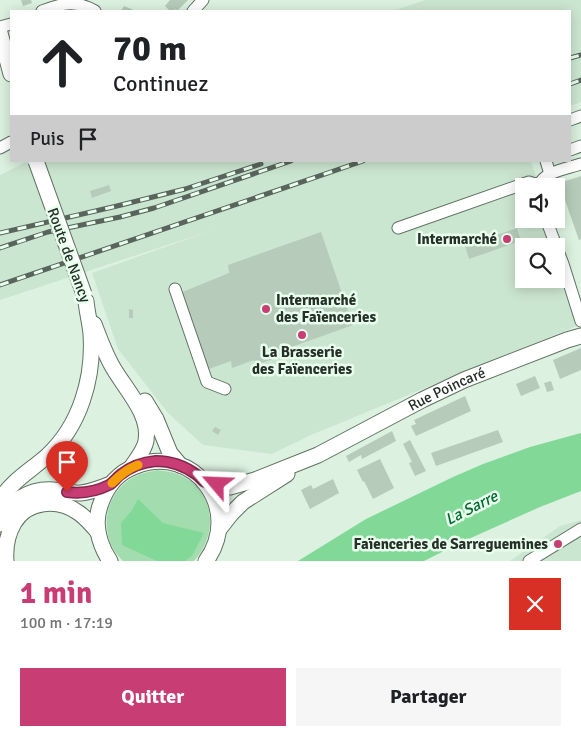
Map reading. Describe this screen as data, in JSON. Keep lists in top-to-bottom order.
{
  "streets": {
    "main road": ["Route de Nancy", "Rue Poincaré"]
  },
  "water": ["La Sarre"],
  "places": [
    "Intermarché",
    "Intermarché des Faïenceries",
    "La Brasserie des Faïenceries",
    "Faïenceries de Sarreguemines"
  ],
  "page": {
    "turn": ["70 m", "Continuez"],
    "then": "Puis",
    "heading": ["1 min", "100 m · 17:19"],
    "buttons": ["Quitter", "Partager"]
  }
}
